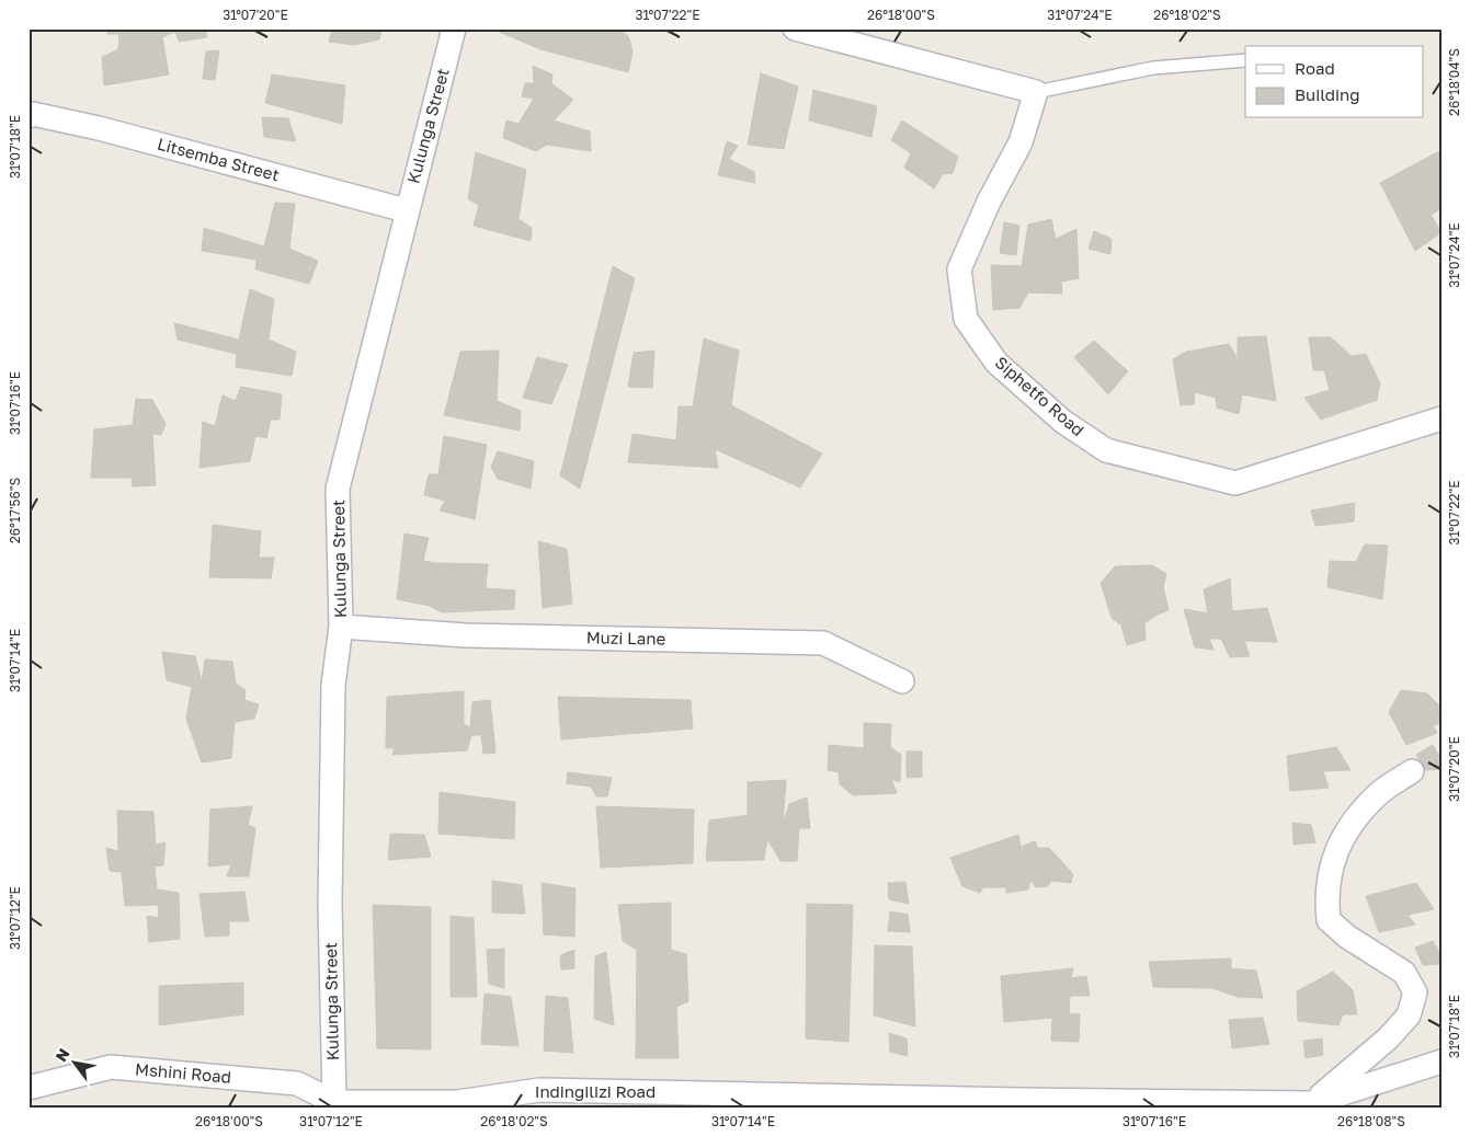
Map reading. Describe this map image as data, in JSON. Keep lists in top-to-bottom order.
{
  "streets": {
    "street": [
      "Kulunga Street",
      "Litsemba Street",
      "Siphetfo Road",
      "Muzi Lane",
      "Mshini Road",
      "Indingilizi Road"
    ]
  },
  "crossings": [
    ["Kulunga Street", "Litsemba Street"],
    ["Kulunga Street", "Muzi Lane"],
    ["Kulunga Street", "Mshini Road"],
    ["Kulunga Street", "Indingilizi Road"],
    ["Mshini Road", "Indingilizi Road"]
  ],
  "legend": ["Road", "Building"],
  "north": "top left",
  "coordinates": [
    "31°07'20\"E",
    "31°07'22\"E",
    "26°18'00\"S",
    "31°07'24\"E",
    "26°18'02\"S",
    "26°18'04\"S",
    "31°07'18\"E",
    "31°07'16\"E",
    "26°17'56\"S",
    "31°07'14\"E",
    "31°07'12\"E",
    "26°18'08\"S"
  ]
}
